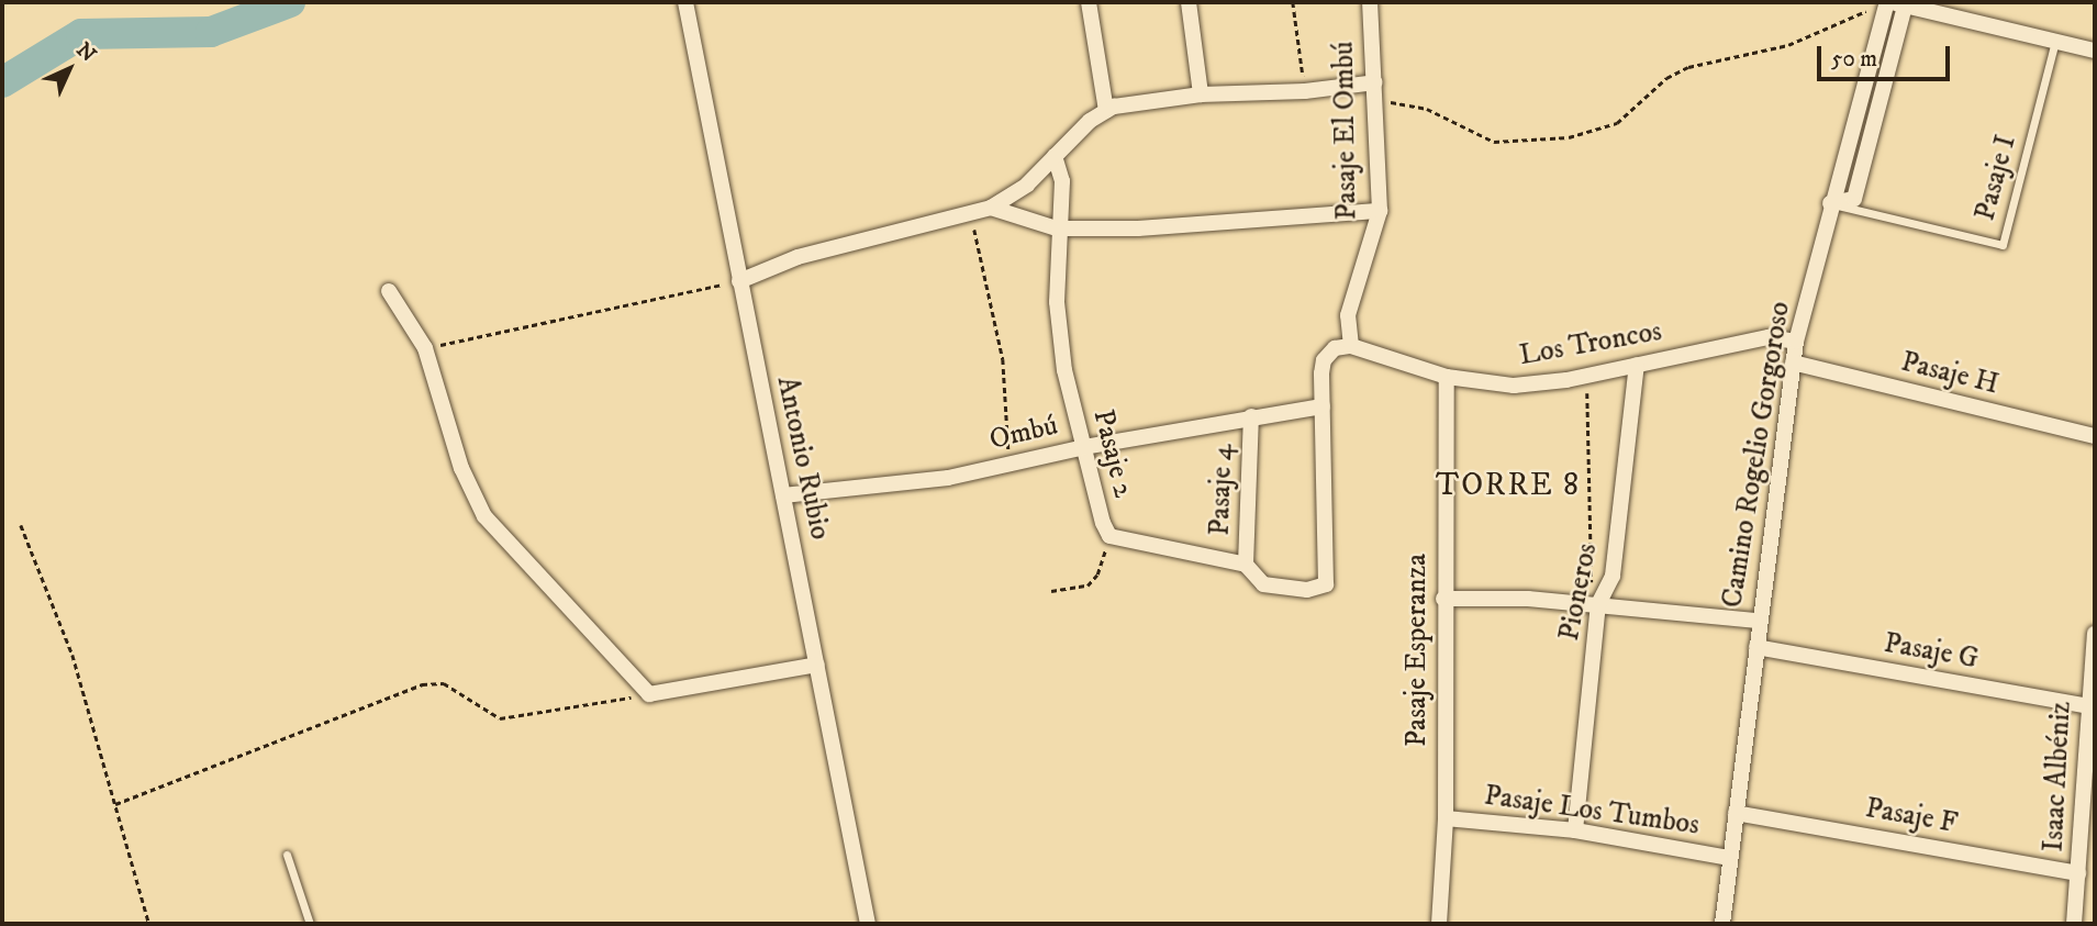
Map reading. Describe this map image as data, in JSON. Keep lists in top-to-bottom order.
{
  "streets": {
    "street": [
      "Pasaje El Ombú",
      "Los Troncos",
      "Pasaje H",
      "Ombú",
      "Pasaje 2",
      "Camino Rogelio Gorgoroso",
      "Antonio Rubio",
      "Pasaje 4",
      "Pioneros",
      "Pasaje Esperanza",
      "Pasaje G",
      "Isaac Albéniz",
      "Pasaje Los Tumbos",
      "Pasaje F"
    ],
    "lane": ["Pasaje I"]
  },
  "crossings": [
    ["Pasaje El Ombú", "Los Troncos"],
    ["Pasaje I", "Camino Rogelio Gorgoroso"],
    ["Los Troncos", "Camino Rogelio Gorgoroso"],
    ["Los Troncos", "Pioneros"],
    ["Los Troncos", "Pasaje Esperanza"],
    ["Pasaje H", "Camino Rogelio Gorgoroso"],
    ["Ombú", "Pasaje 2"],
    ["Ombú", "Antonio Rubio"],
    ["Ombú", "Pasaje 4"],
    ["Pasaje 2", "Pasaje 4"],
    ["Camino Rogelio Gorgoroso", "Pasaje G"],
    ["Camino Rogelio Gorgoroso", "Pasaje Los Tumbos"],
    ["Camino Rogelio Gorgoroso", "Pasaje F"],
    ["Pioneros", "Pasaje Los Tumbos"],
    ["Pasaje Esperanza", "Pasaje Los Tumbos"],
    ["Pasaje G", "Isaac Albéniz"],
    ["Isaac Albéniz", "Pasaje F"]
  ],
  "districts": ["TORRE 8"],
  "scale_bar": "50 m",
  "north": "top right"
}
